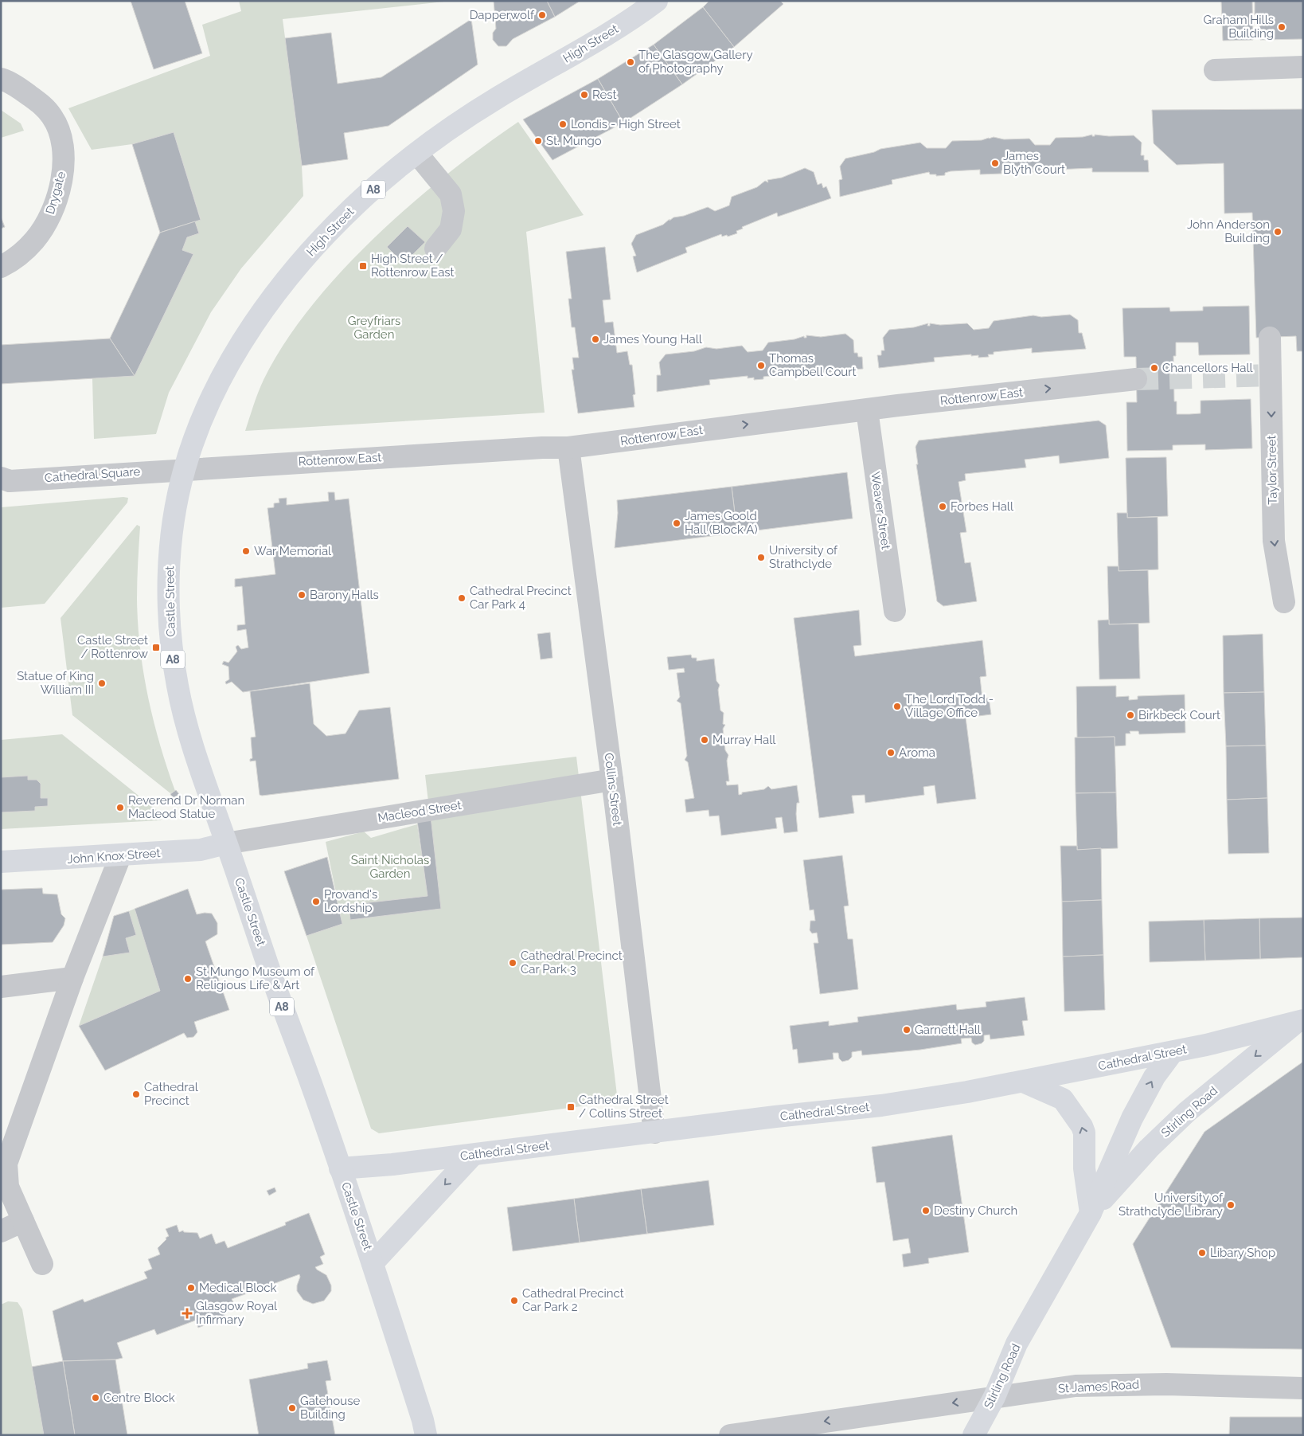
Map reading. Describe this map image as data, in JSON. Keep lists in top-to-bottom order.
{
  "streets": {
    "street": [
      "High Street",
      "A8",
      "Drygate",
      "Rottenrow East",
      "Taylor Street",
      "Cathedral Square",
      "Weaver Street",
      "Castle Street",
      "Collins Street",
      "Macleod Street",
      "John Knox Street",
      "Cathedral Street",
      "Stirling Road",
      "St James Road"
    ]
  },
  "crossings": [
    ["High Street", "Rottenrow East"],
    ["High Street", "Cathedral Square"],
    ["High Street", "Castle Street"],
    ["Rottenrow East", "Cathedral Square"],
    ["Rottenrow East", "Weaver Street"],
    ["Rottenrow East", "Castle Street"],
    ["Rottenrow East", "Collins Street"],
    ["Cathedral Square", "Castle Street"],
    ["Castle Street", "Macleod Street"],
    ["Castle Street", "John Knox Street"],
    ["Castle Street", "Cathedral Street"],
    ["Collins Street", "Macleod Street"],
    ["Collins Street", "Cathedral Street"],
    ["Macleod Street", "John Knox Street"],
    ["Cathedral Street", "Stirling Road"],
    ["Stirling Road", "St James Road"]
  ],
  "one_way": ["Rottenrow East", "Taylor Street", "St James Road"],
  "parks": ["Greyfriars Garden", "Saint Nicholas Garden"],
  "places": {
    "other": [
      "Dapperwolf",
      "Graham Hills Building",
      "The Glasgow Gallery of Photography",
      "Rest",
      "Londis - High Street",
      "St. Mungo",
      "James Blyth Court",
      "John Anderson Building",
      "James Young Hall",
      "Thomas Campbell Court",
      "Chancellors Hall",
      "Forbes Hall",
      "James Goold Hall (Block A)",
      "War Memorial",
      "University of Strathclyde",
      "Barony Halls",
      "Cathedral Precinct Car Park 4",
      "Statue of King William III",
      "The Lord Todd - Village Office",
      "Birkbeck Court",
      "Murray Hall",
      "Aroma",
      "Reverend Dr Norman Macleod Statue",
      "Provand's Lordship",
      "Cathedral Precinct Car Park 3",
      "St Mungo Museum of Religious Life & Art",
      "Garnett Hall",
      "Cathedral Precinct",
      "University of Strathclyde Library",
      "Destiny Church",
      "Libary Shop",
      "Medical Block",
      "Cathedral Precinct Car Park 2",
      "Centre Block",
      "Gatehouse Building"
    ],
    "transit": ["High Street / Rottenrow East", "Castle Street / Rottenrow", "Cathedral Street / Collins Street"],
    "health": ["Glasgow Royal Infirmary"]
  }
}
